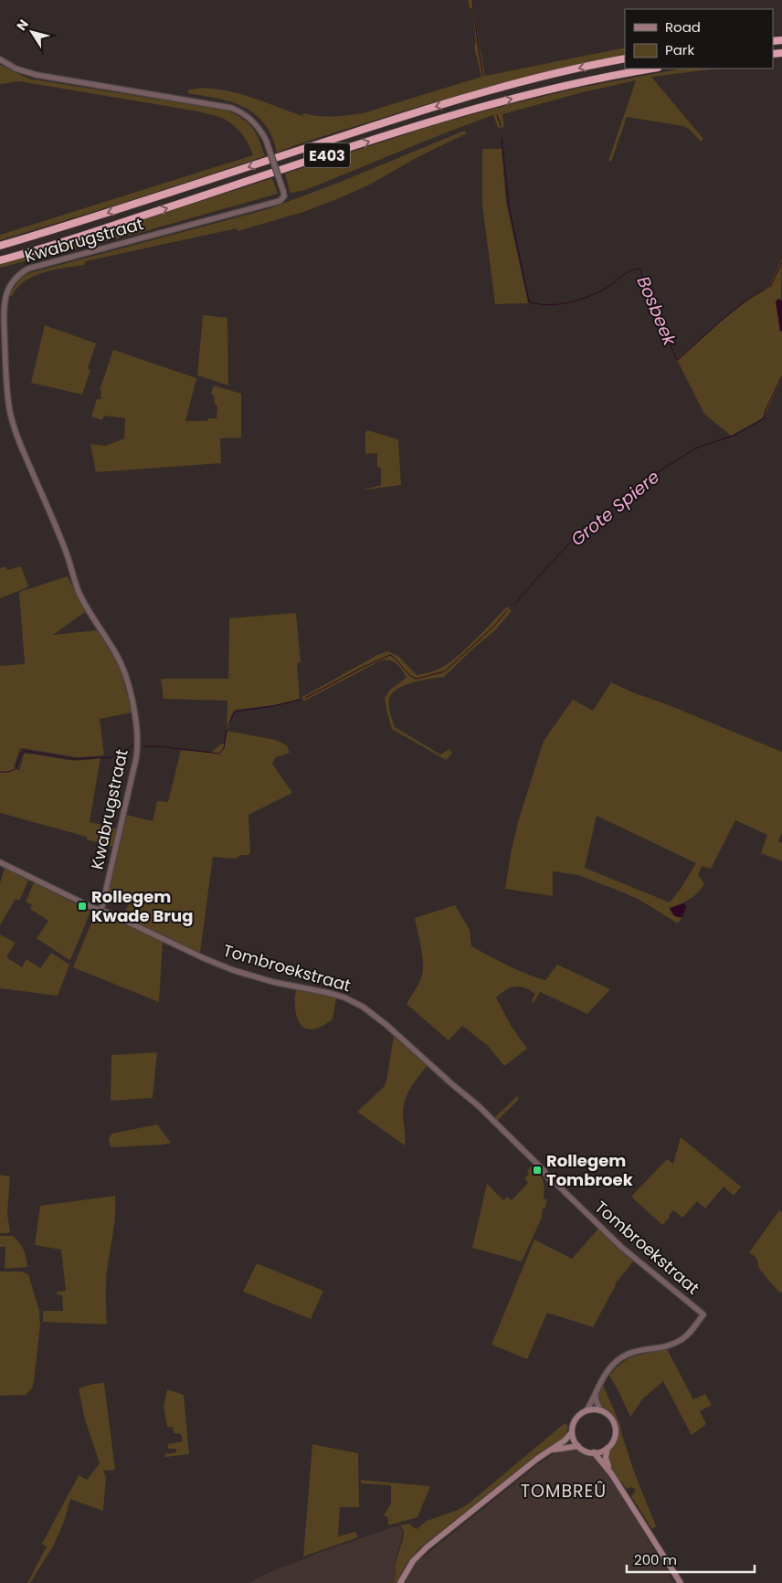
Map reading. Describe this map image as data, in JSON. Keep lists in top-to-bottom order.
{
  "streets": {
    "highway": ["E403"],
    "street": ["Kwabrugstraat", "Tombroekstraat"]
  },
  "crossings": [
    ["Kwabrugstraat", "Tombroekstraat"]
  ],
  "districts": ["TOMBREÛ"],
  "water": ["Bosbeek", "Grote Spiere"],
  "places": {
    "transit": ["Rollegem Kwade Brug", "Rollegem Tombroek"]
  },
  "legend": ["Road", "Park"],
  "scale_bar": "200 m",
  "north": "top left"
}
